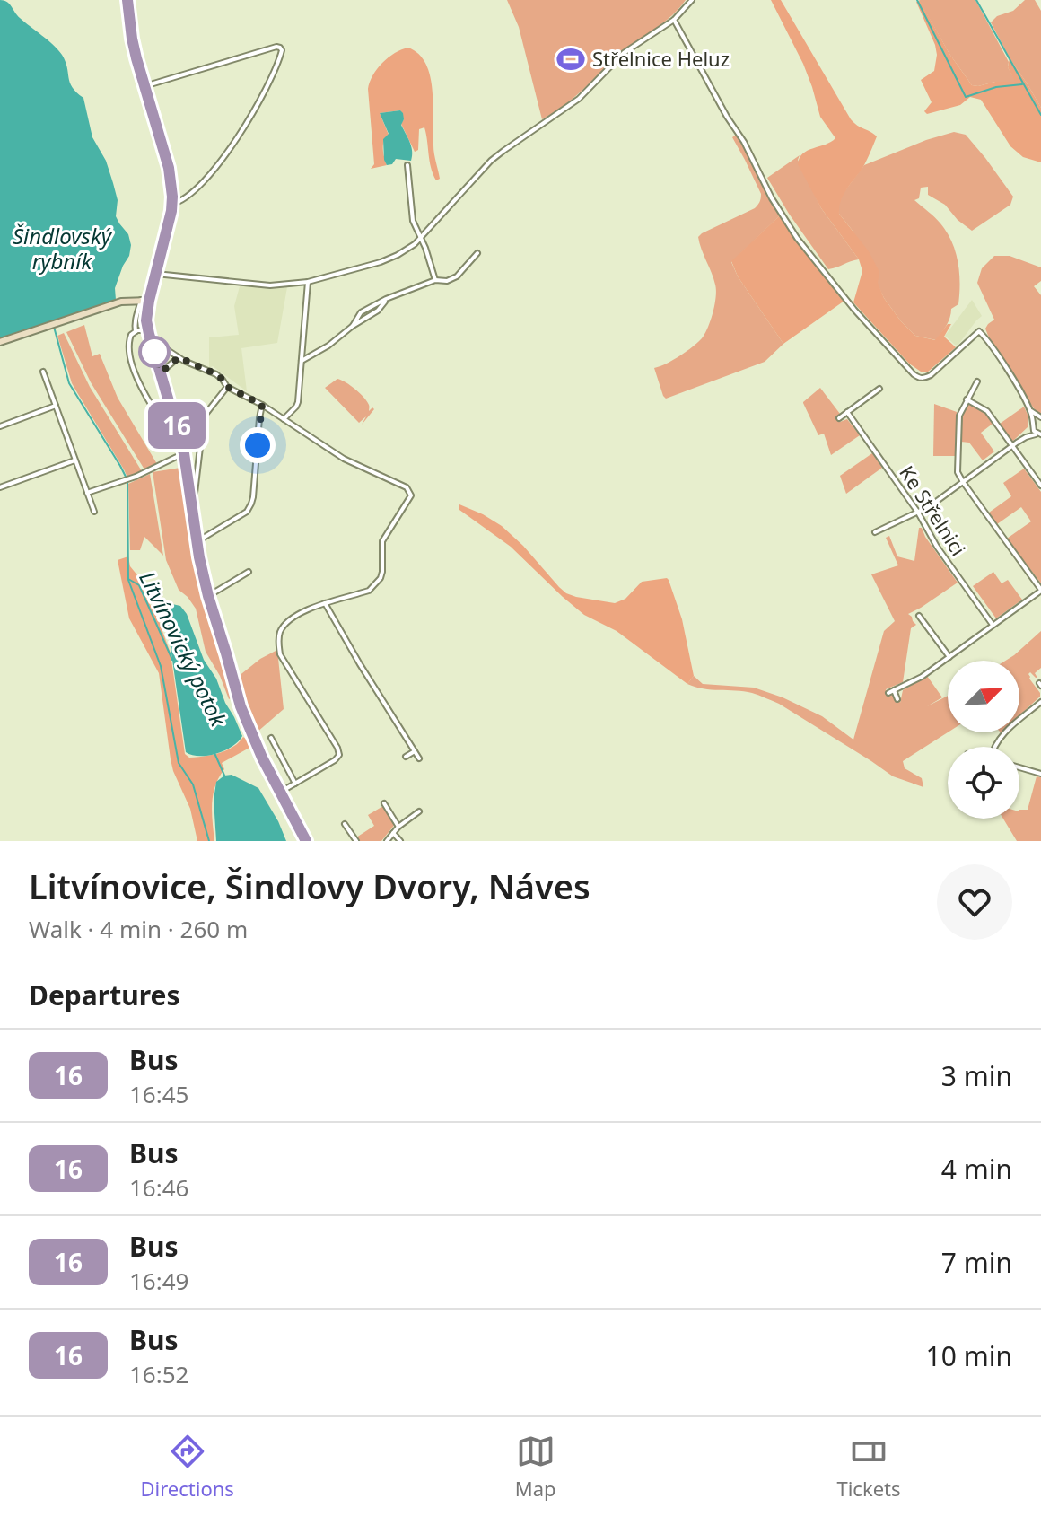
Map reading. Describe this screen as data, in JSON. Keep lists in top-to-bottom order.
{
  "streets": {
    "street": ["Ke Střelnici"]
  },
  "water": ["Šindlovský rybník", "Litvínovický potok"],
  "places": {
    "sports": ["Střelnice Heluz"]
  },
  "lines": ["bus line 16"],
  "north": "top right",
  "page": {
    "on_map": "16",
    "heading": [
      ["Litvínovice, Šindlovy Dvory, Náves", "Walk · 4 min · 260 m"],
      "Departures"
    ],
    "list": [
      {
        "mark": "16",
        "name": "Bus",
        "note": "16:45",
        "value": "3 min"
      },
      {
        "mark": "16",
        "name": "Bus",
        "note": "16:46",
        "value": "4 min"
      },
      {
        "mark": "16",
        "name": "Bus",
        "note": "16:49",
        "value": "7 min"
      },
      {
        "mark": "16",
        "name": "Bus",
        "note": "16:52",
        "value": "10 min"
      }
    ],
    "tabs": ["Directions", "Map", "Tickets"]
  }
}
